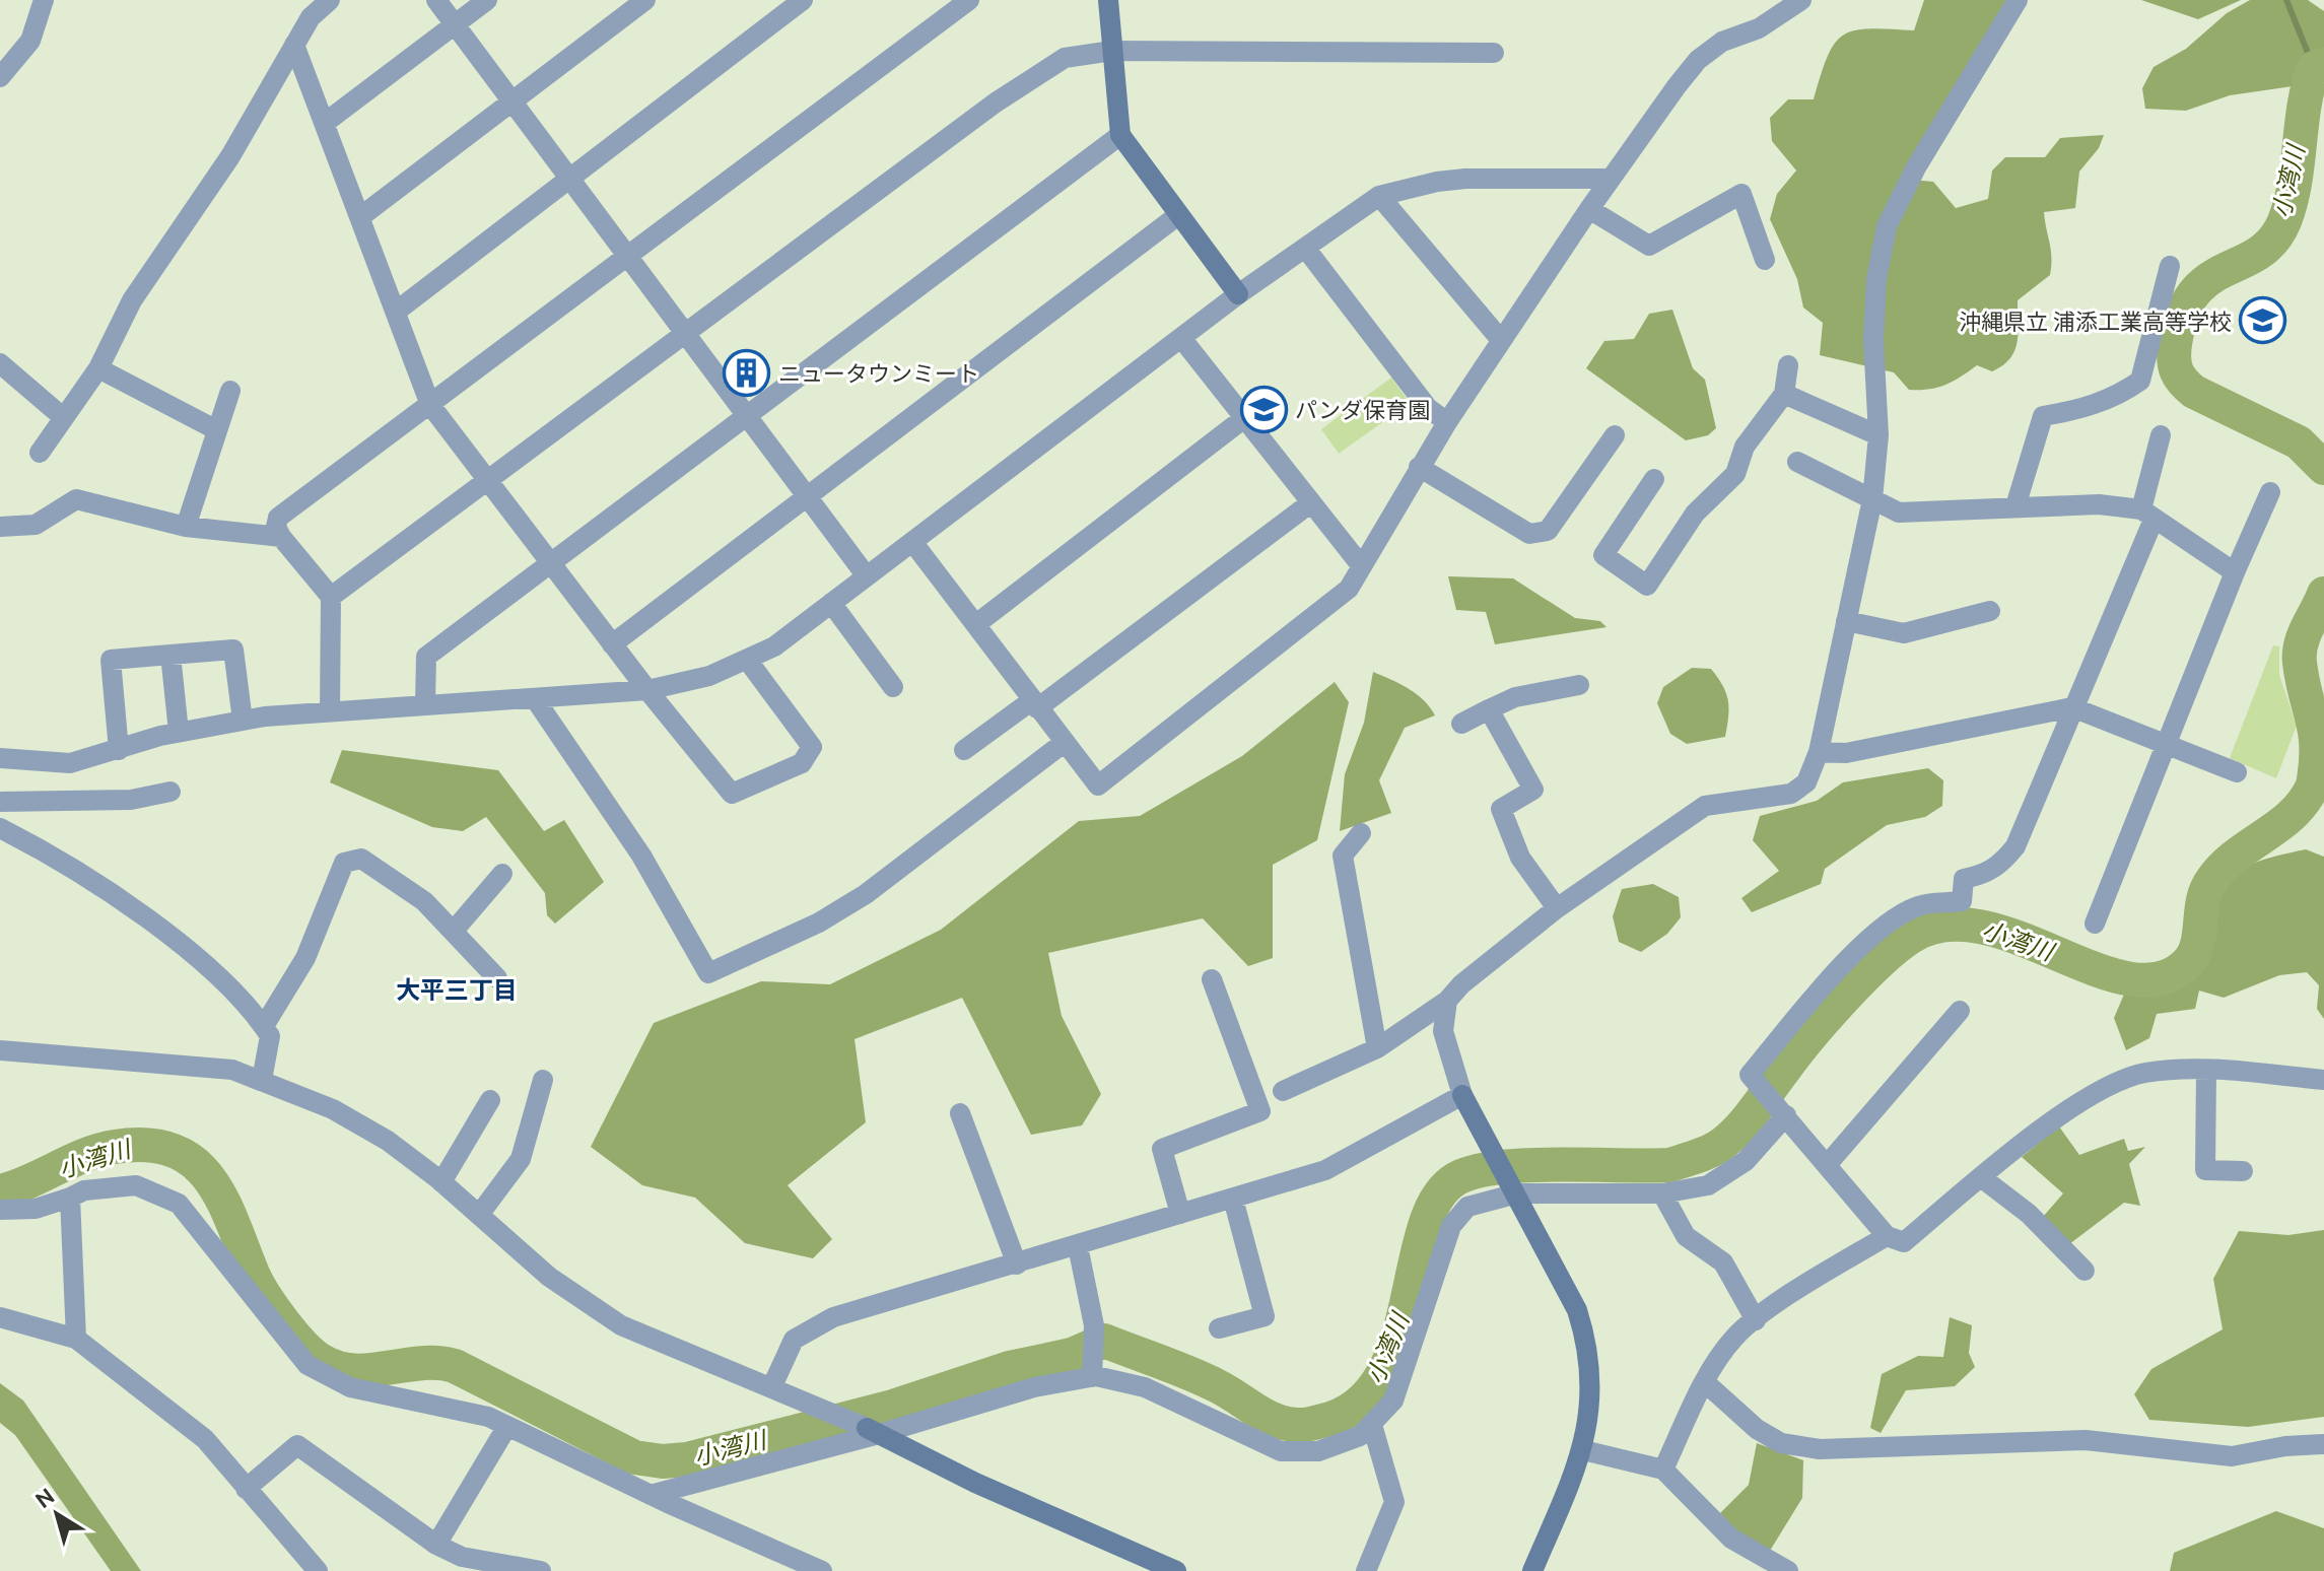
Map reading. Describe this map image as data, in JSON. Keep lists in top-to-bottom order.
{
  "districts": ["大平三丁目"],
  "water": ["小湾川"],
  "places": {
    "school or university": ["沖縄県立 浦添工業高等学校", "パンダ保育園"],
    "building": ["ニュータウンミート"]
  },
  "north": "top left"
}
